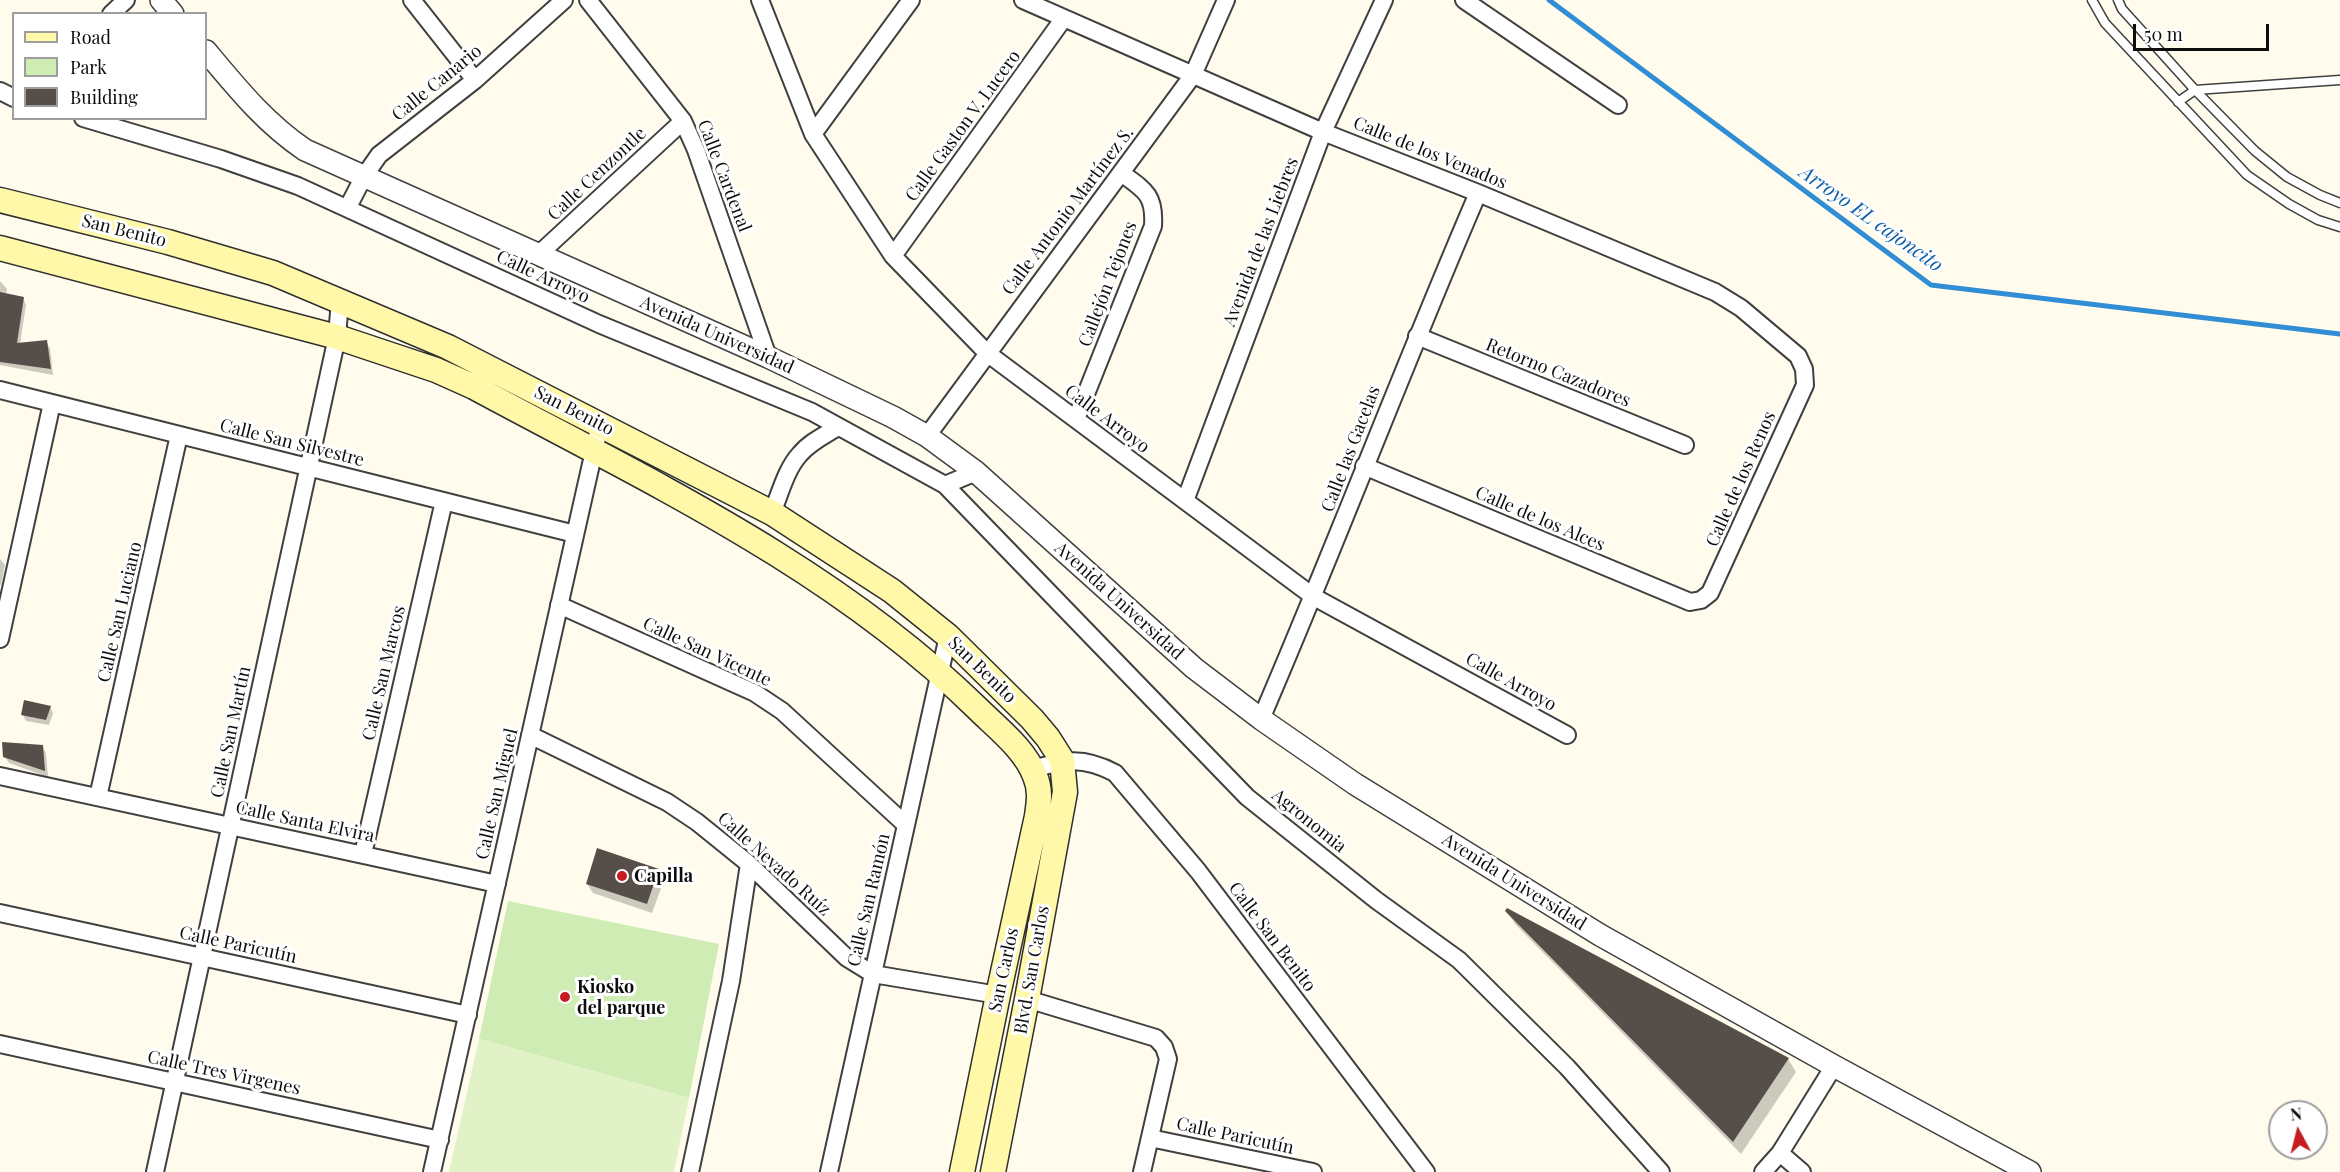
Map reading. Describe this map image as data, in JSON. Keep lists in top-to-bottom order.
{
  "streets": {
    "main road": ["San Benito", "San Carlos", "Blvd. San Carlos"],
    "street": [
      "Calle Canario",
      "Calle Gaston V. Lucero",
      "Calle de los Venados",
      "Calle Cenzontle",
      "Calle Cardenal",
      "Calle Antonio Martínez S.",
      "Avenida de las Liebres",
      "Calle Arroyo",
      "Callejón Tejones",
      "Avenida Universidad",
      "Retorno Cazadores",
      "Calle San Silvestre",
      "Calle las Gacelas",
      "Calle de los Renos",
      "Calle de los Alces",
      "Calle San Luciano",
      "Calle San Vicente",
      "Calle San Marcos",
      "Calle San Martín",
      "Calle San Miguel",
      "Agronomia",
      "Calle Santa Elvira",
      "Calle Nevado Ruíz",
      "Calle San Ramón",
      "Calle San Benito",
      "Calle Paricutín",
      "Calle Tres Virgenes"
    ]
  },
  "crossings": [
    ["Calle Canario", "Calle Arroyo"],
    ["Calle Canario", "Avenida Universidad"],
    ["Calle Gaston V. Lucero", "Calle de los Venados"],
    ["Calle Gaston V. Lucero", "Calle Arroyo"],
    ["Calle de los Venados", "Calle Antonio Martínez S."],
    ["Calle de los Venados", "Avenida de las Liebres"],
    ["Calle de los Venados", "Calle las Gacelas"],
    ["Calle de los Venados", "Calle de los Renos"],
    ["Calle Cenzontle", "Calle Cardenal"],
    ["Calle Cenzontle", "Avenida Universidad"],
    ["Calle Cardenal", "Avenida Universidad"],
    ["Calle Antonio Martínez S.", "Calle Arroyo"],
    ["Calle Antonio Martínez S.", "Callejón Tejones"],
    ["Calle Antonio Martínez S.", "Avenida Universidad"],
    ["San Benito", "Calle San Martín"],
    ["San Benito", "Calle San Miguel"],
    ["San Benito", "Calle San Ramón"],
    ["San Benito", "Calle San Benito"],
    ["San Benito", "San Carlos"],
    ["San Benito", "Blvd. San Carlos"],
    ["Avenida de las Liebres", "Calle Arroyo"],
    ["Calle Arroyo", "Callejón Tejones"],
    ["Calle Arroyo", "Calle las Gacelas"],
    ["Calle Arroyo", "Agronomia"],
    ["Avenida Universidad", "Calle las Gacelas"],
    ["Retorno Cazadores", "Calle las Gacelas"],
    ["Calle San Silvestre", "Calle San Luciano"],
    ["Calle San Silvestre", "Calle San Marcos"],
    ["Calle San Silvestre", "Calle San Martín"],
    ["Calle San Silvestre", "Calle San Miguel"],
    ["Calle las Gacelas", "Calle de los Alces"],
    ["Calle de los Renos", "Calle de los Alces"],
    ["Calle San Luciano", "Calle Santa Elvira"],
    ["Calle San Vicente", "Calle San Miguel"],
    ["Calle San Vicente", "Calle San Ramón"],
    ["Calle San Marcos", "Calle Santa Elvira"],
    ["Calle San Martín", "Calle Santa Elvira"],
    ["Calle San Martín", "Calle Paricutín"],
    ["Calle San Martín", "Calle Tres Virgenes"],
    ["Calle San Miguel", "Calle Santa Elvira"],
    ["Calle San Miguel", "Calle Nevado Ruíz"],
    ["Calle San Miguel", "Calle Paricutín"],
    ["Calle San Miguel", "Calle Tres Virgenes"],
    ["Calle Nevado Ruíz", "Calle San Ramón"],
    ["Calle Nevado Ruíz", "San Carlos"],
    ["Calle San Benito", "Blvd. San Carlos"]
  ],
  "water": ["Arroyo EL cajoncito"],
  "places": ["Capilla", "Kiosko del parque"],
  "legend": ["Road", "Park", "Building"],
  "scale_bar": "50 m",
  "north": "top"
}
